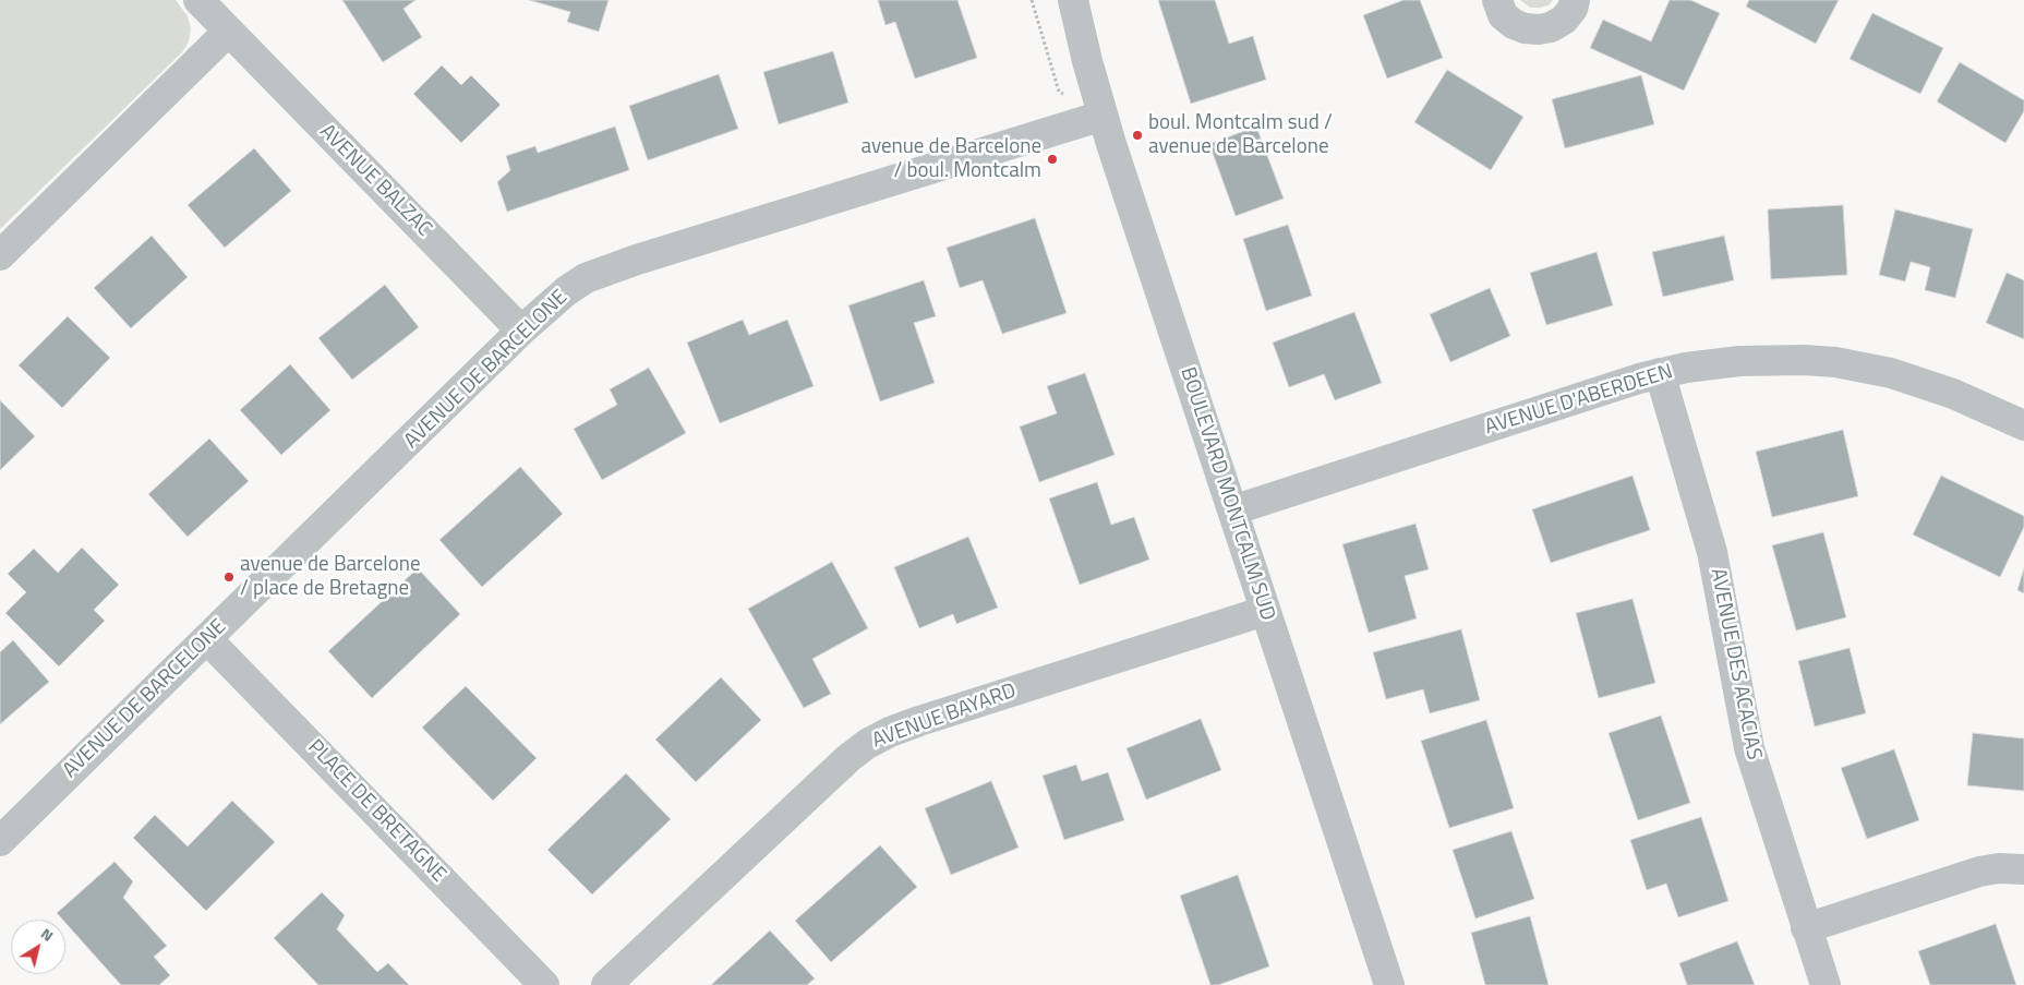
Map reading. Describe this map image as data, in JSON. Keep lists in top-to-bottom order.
{
  "streets": {
    "street": [
      "AVENUE BALZAC",
      "AVENUE DE BARCELONE",
      "AVENUE D'ABERDEEN",
      "BOULEVARD MONTCALM SUD",
      "AVENUE DES ACACIAS",
      "AVENUE BAYARD",
      "PLACE DE BRETAGNE"
    ]
  },
  "crossings": [
    ["AVENUE BALZAC", "AVENUE DE BARCELONE"],
    ["AVENUE DE BARCELONE", "BOULEVARD MONTCALM SUD"],
    ["AVENUE DE BARCELONE", "PLACE DE BRETAGNE"],
    ["AVENUE D'ABERDEEN", "BOULEVARD MONTCALM SUD"],
    ["AVENUE D'ABERDEEN", "AVENUE DES ACACIAS"],
    ["BOULEVARD MONTCALM SUD", "AVENUE BAYARD"]
  ],
  "places": ["boul. Montcalm sud / avenue de Barcelone", "avenue de Barcelone / boul. Montcalm", "avenue de Barcelone / place de Bretagne"],
  "north": "top right"
}
